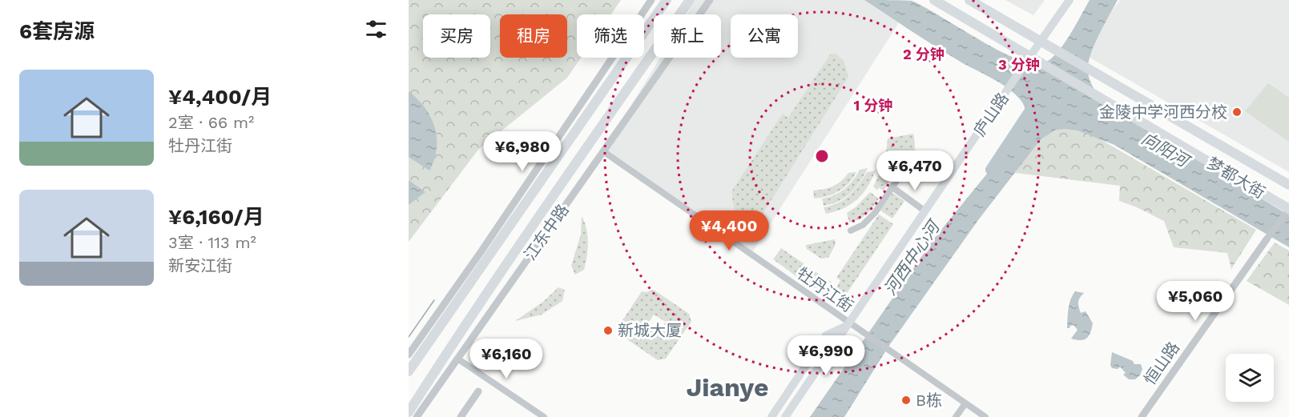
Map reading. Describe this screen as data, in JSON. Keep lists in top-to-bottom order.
{
  "streets": {
    "main road": ["庐山路", "梦都大街", "江东中路"],
    "street": ["牡丹江街", "恒山路"]
  },
  "crossings": [
    ["庐山路", "梦都大街"],
    ["庐山路", "牡丹江街"],
    ["梦都大街", "恒山路"],
    ["江东中路", "牡丹江街"]
  ],
  "districts": ["Jianye"],
  "water": ["向阳河", "河西中心河"],
  "places": ["金陵中学河西分校", "新城大厦", "B栋"],
  "page": {
    "heading": "6套房源",
    "chip": [
      "买房",
      "租房",
      "筛选",
      "新上",
      "公寓"
    ],
    "list": [
      {
        "name": "¥4,400/月",
        "note": "2室 · 66 m² · 牡丹江街"
      },
      {
        "name": "¥6,160/月",
        "note": "3室 · 113 m² · 新安江街"
      }
    ],
    "price": [
      "¥6,980",
      "¥6,470",
      "¥4,400",
      "¥5,060",
      "¥6,990",
      "¥6,160"
    ]
  },
  "rings": ["2 分钟", "3 分钟", "1 分钟"]
}
